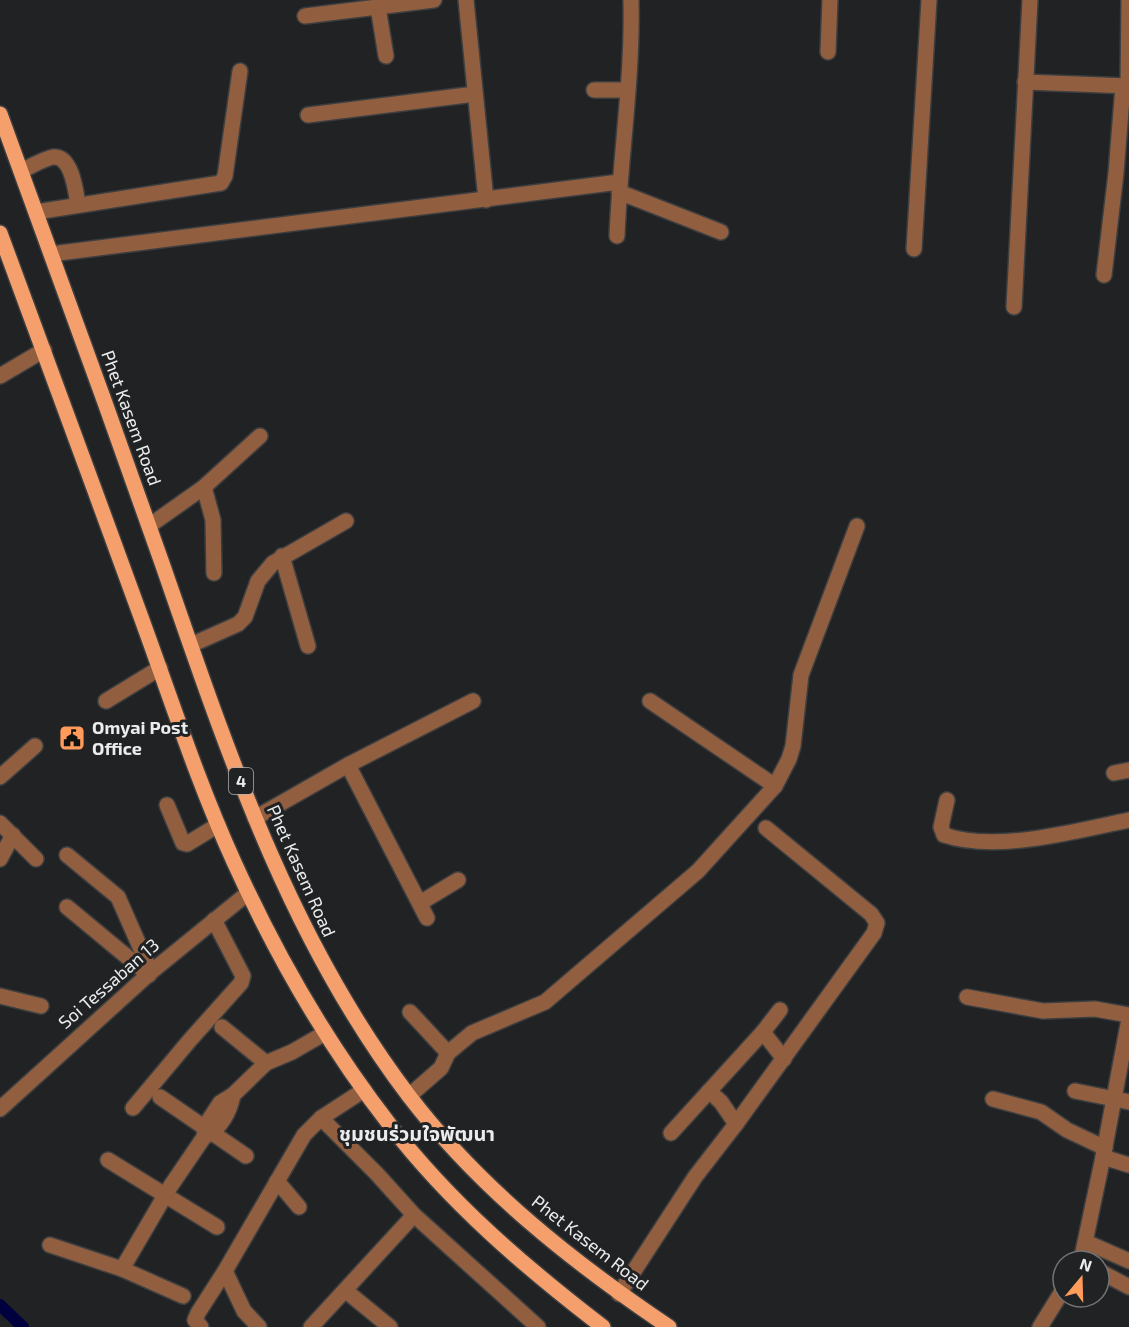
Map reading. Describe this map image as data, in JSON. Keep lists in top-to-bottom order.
{
  "streets": {
    "main road": ["Phet Kasem Road", "4"],
    "street": ["Soi Tessaban 13"]
  },
  "crossings": [
    ["4", "Soi Tessaban 13"]
  ],
  "districts": ["ชุมชนร่วมใจพัฒนา"],
  "places": {
    "public building": ["Omyai Post Office"]
  },
  "north": "top"
}
